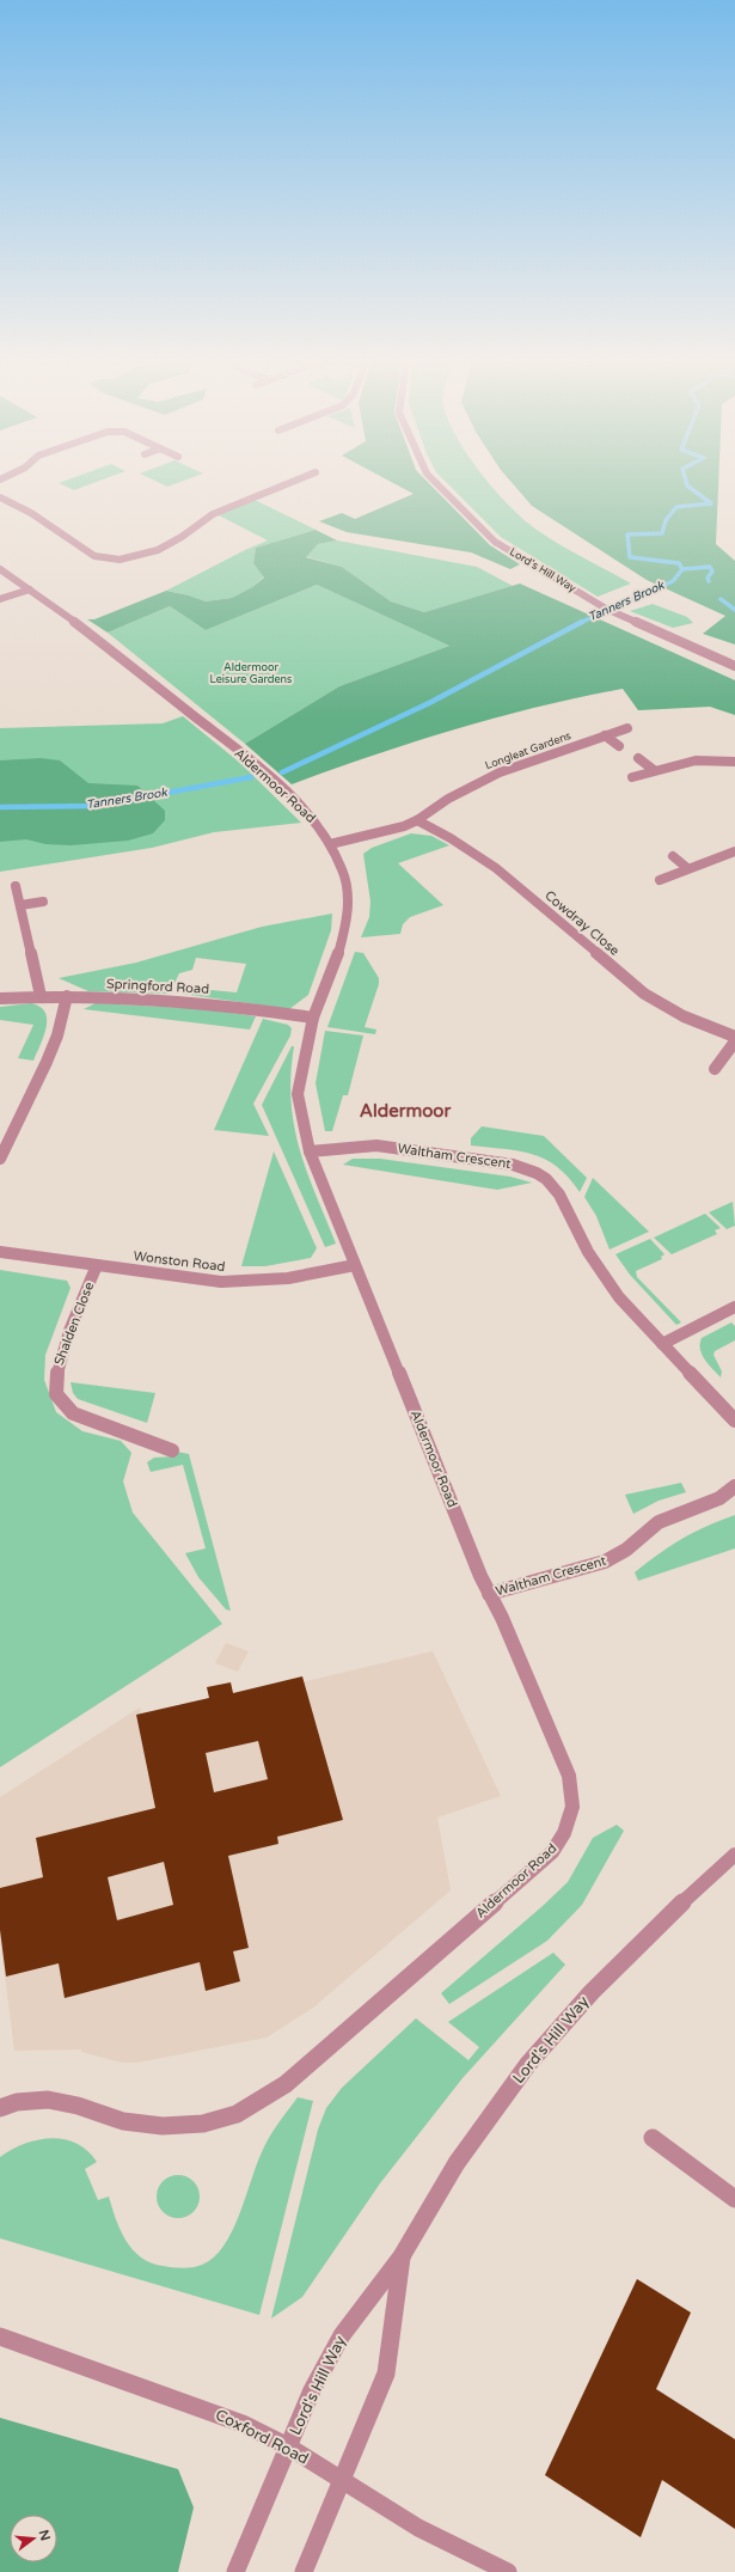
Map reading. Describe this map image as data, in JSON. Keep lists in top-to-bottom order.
{
  "streets": {
    "street": [
      "Lord's Hill Way",
      "Longleat Gardens",
      "Aldermoor Road",
      "Cowdray Close",
      "Springford Road",
      "Waltham Crescent",
      "Wonston Road",
      "Shalden Close",
      "Coxford Road"
    ]
  },
  "crossings": [
    ["Lord's Hill Way", "Coxford Road"],
    ["Longleat Gardens", "Aldermoor Road"],
    ["Longleat Gardens", "Cowdray Close"],
    ["Aldermoor Road", "Springford Road"],
    ["Aldermoor Road", "Waltham Crescent"],
    ["Aldermoor Road", "Wonston Road"],
    ["Wonston Road", "Shalden Close"]
  ],
  "districts": ["Aldermoor"],
  "water": ["Tanners Brook"],
  "parks": ["Aldermoor Leisure Gardens"],
  "north": "right"
}
